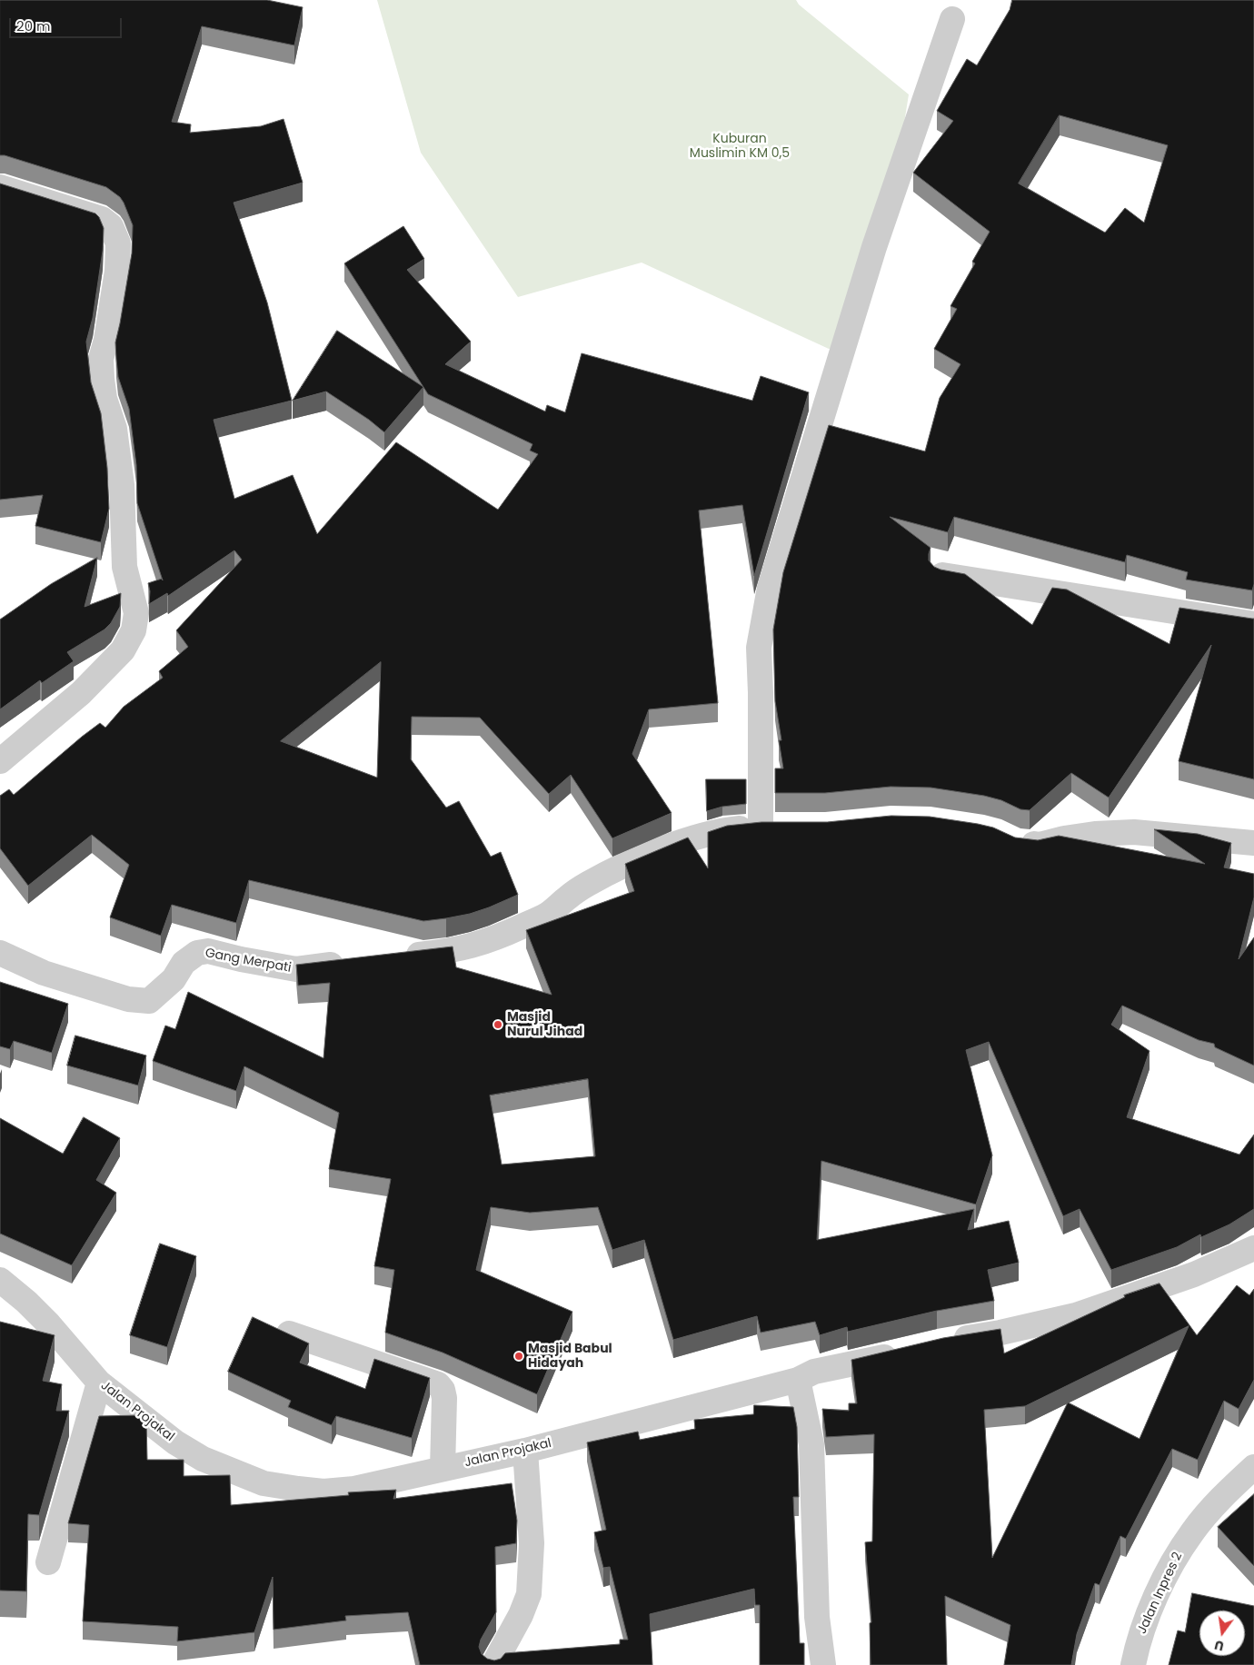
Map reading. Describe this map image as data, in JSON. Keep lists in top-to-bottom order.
{
  "streets": {
    "street": ["Gang Merpati", "Jalan Projakal", "Jalan Inpres 2"]
  },
  "parks": ["Kuburan Muslimin KM 0,5"],
  "places": ["Masjid Nurul Jihad", "Masjid Babul Hidayah"],
  "scale_bar": "20 m",
  "north": "bottom"
}
